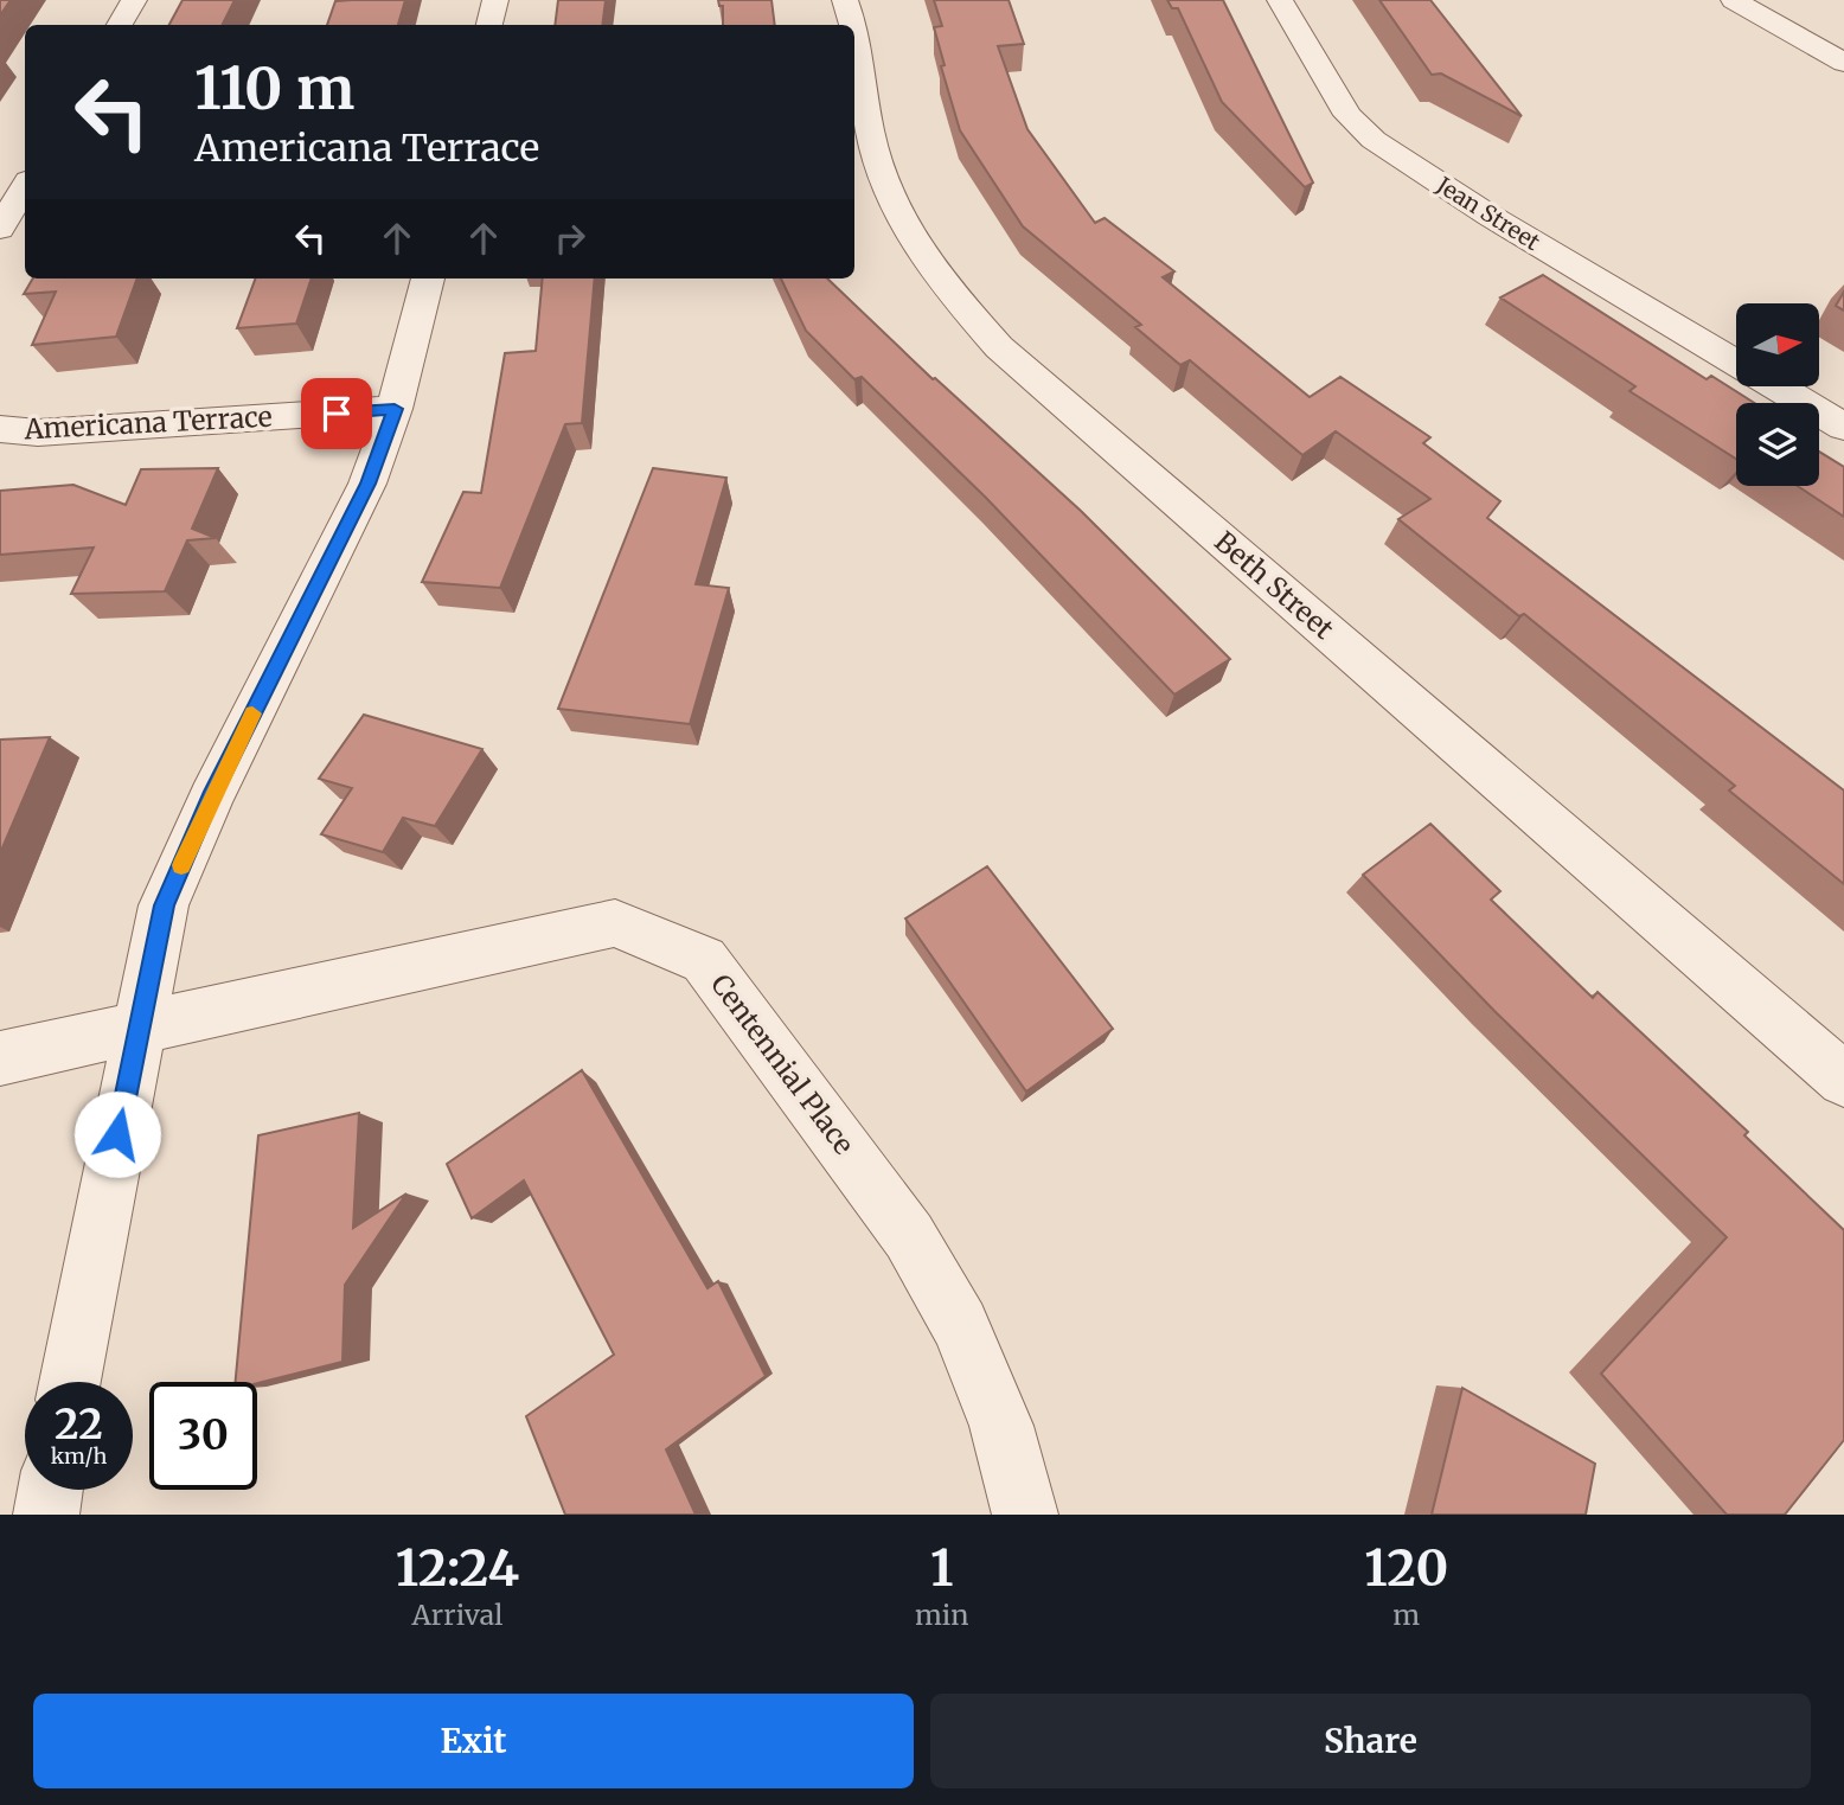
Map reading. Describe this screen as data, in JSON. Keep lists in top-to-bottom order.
{
  "streets": {
    "street": [
      "Jean Street",
      "Americana Terrace",
      "Beth Street",
      "Centennial Place"
    ]
  },
  "north": "right",
  "page": {
    "turn": ["110 m", "Americana Terrace"],
    "speed": "22 km/h",
    "limit": "30",
    "eta": [
      "12:24",
      "Arrival",
      "1",
      "min",
      "120",
      "m"
    ],
    "buttons": ["Exit", "Share"]
  }
}
